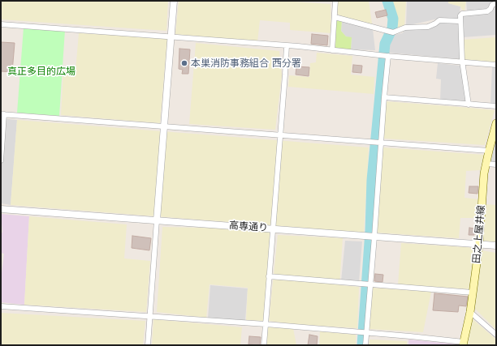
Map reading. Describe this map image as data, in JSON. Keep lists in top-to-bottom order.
{
  "streets": {
    "main road": ["田之上屋井線"],
    "street": ["高専通り"]
  },
  "crossings": [
    ["高専通り", "田之上屋井線"]
  ],
  "parks": ["真正多目的広場"],
  "places": ["本巣消防事務組合 西分署"]
}
